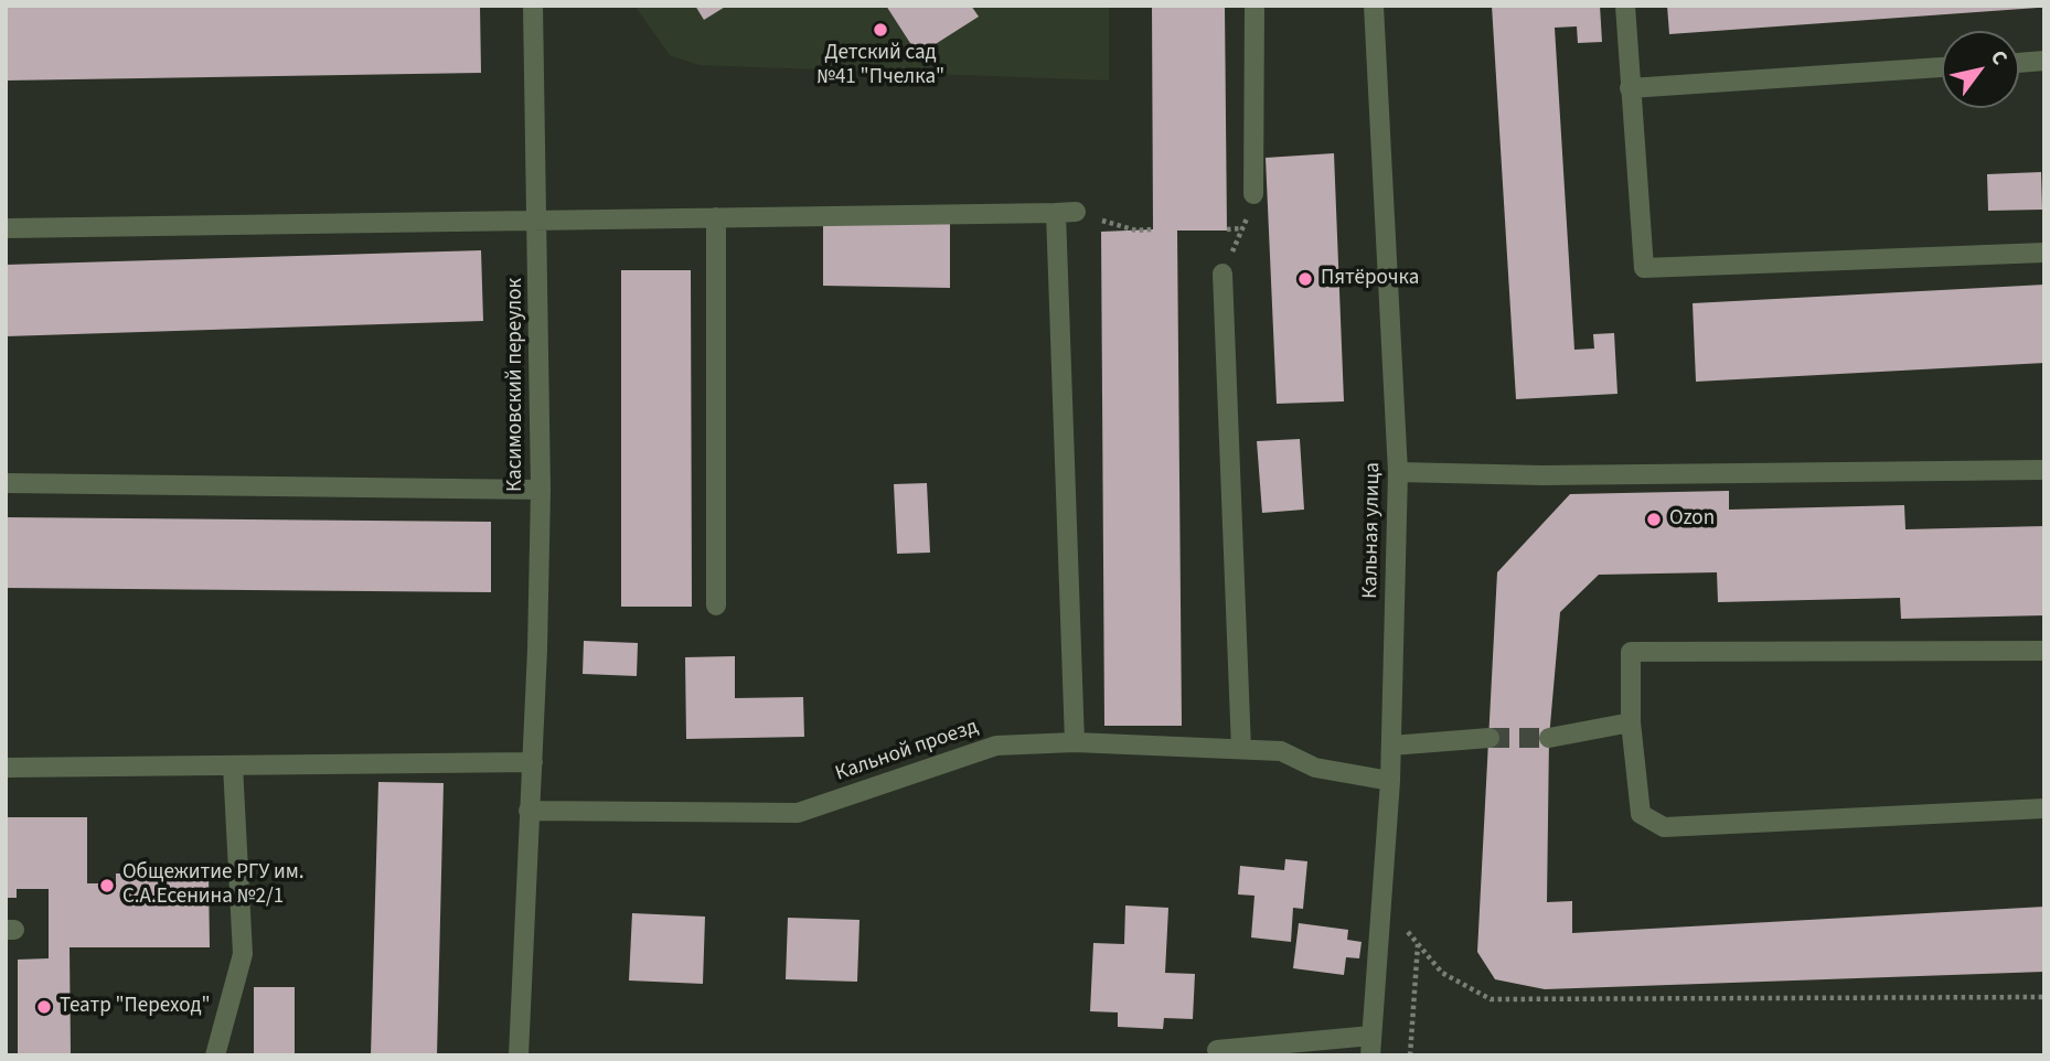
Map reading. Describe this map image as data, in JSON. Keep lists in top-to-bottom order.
{
  "streets": {
    "street": ["Касимовский переулок", "Кальная улица", "Кальной проезд"]
  },
  "crossings": [
    ["Касимовский переулок", "Кальной проезд"],
    ["Кальная улица", "Кальной проезд"]
  ],
  "places": [
    "Детский сад №41 \"Пчелка\"",
    "Пятёрочка",
    "Ozon",
    "Общежитие РГУ им. С.А.Есенина №2/1",
    "Театр \"Переход\""
  ],
  "north": "top right"
}
